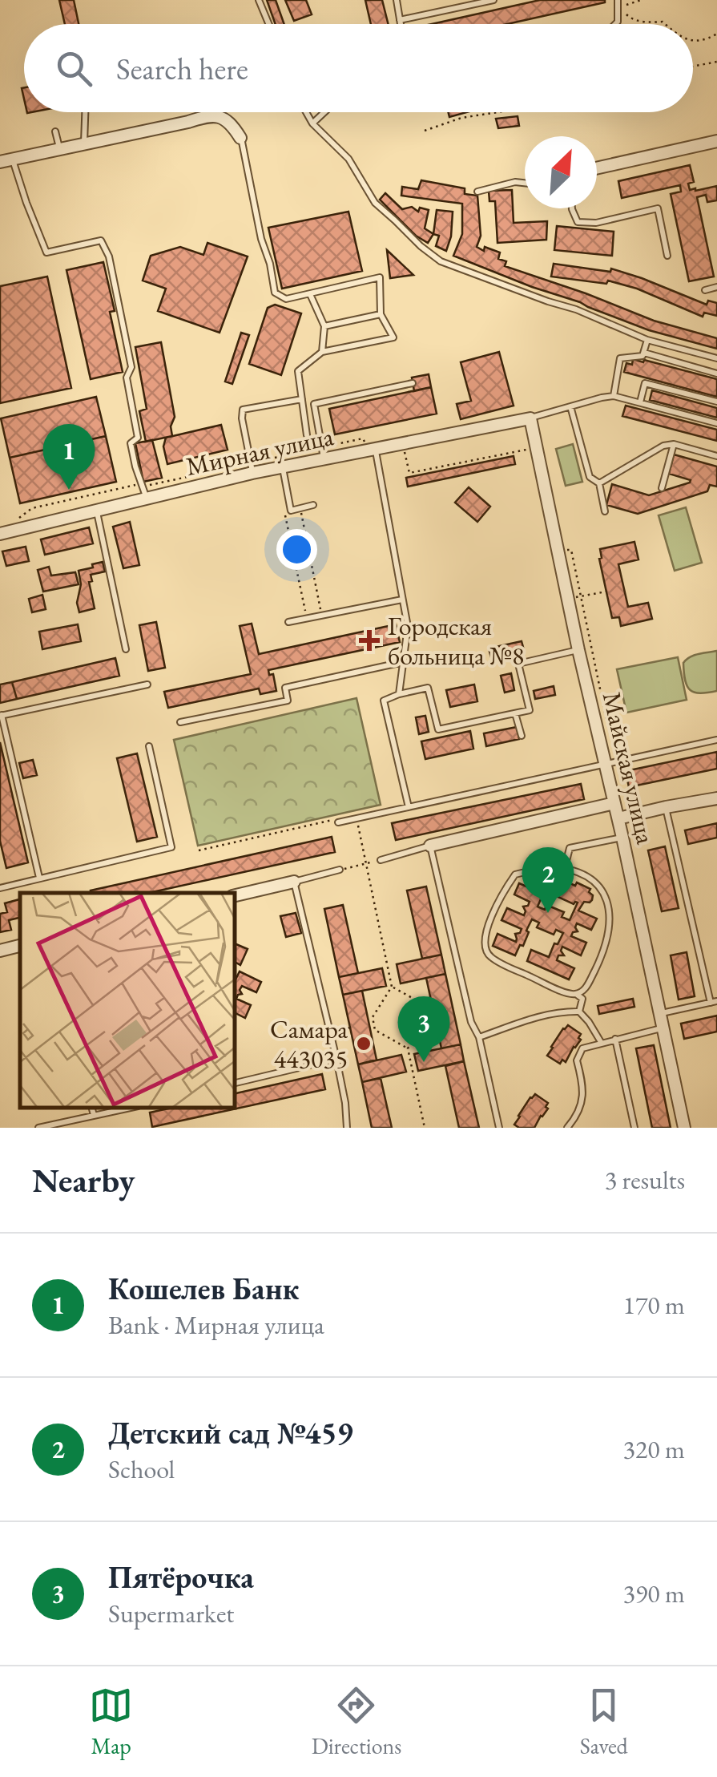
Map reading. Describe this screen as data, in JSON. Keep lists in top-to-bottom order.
{
  "streets": {
    "street": ["Мирная улица", "Майская улица"]
  },
  "crossings": [
    ["Мирная улица", "Майская улица"]
  ],
  "places": {
    "health": ["Городская больница №8"],
    "other": ["Самара 443035"]
  },
  "north": "top right",
  "page": {
    "search": "Search here",
    "pins": ["1", "2", "3"],
    "heading": ["Nearby", "3 results"],
    "list": [
      {
        "mark": "1",
        "name": "Кошелев Банк",
        "note": "Bank · Мирная улица",
        "value": "170 m"
      },
      {
        "mark": "2",
        "name": "Детский сад №459",
        "note": "School",
        "value": "320 m"
      },
      {
        "mark": "3",
        "name": "Пятёрочка",
        "note": "Supermarket",
        "value": "390 m"
      }
    ],
    "nav": ["Map", "Directions", "Saved"]
  }
}
